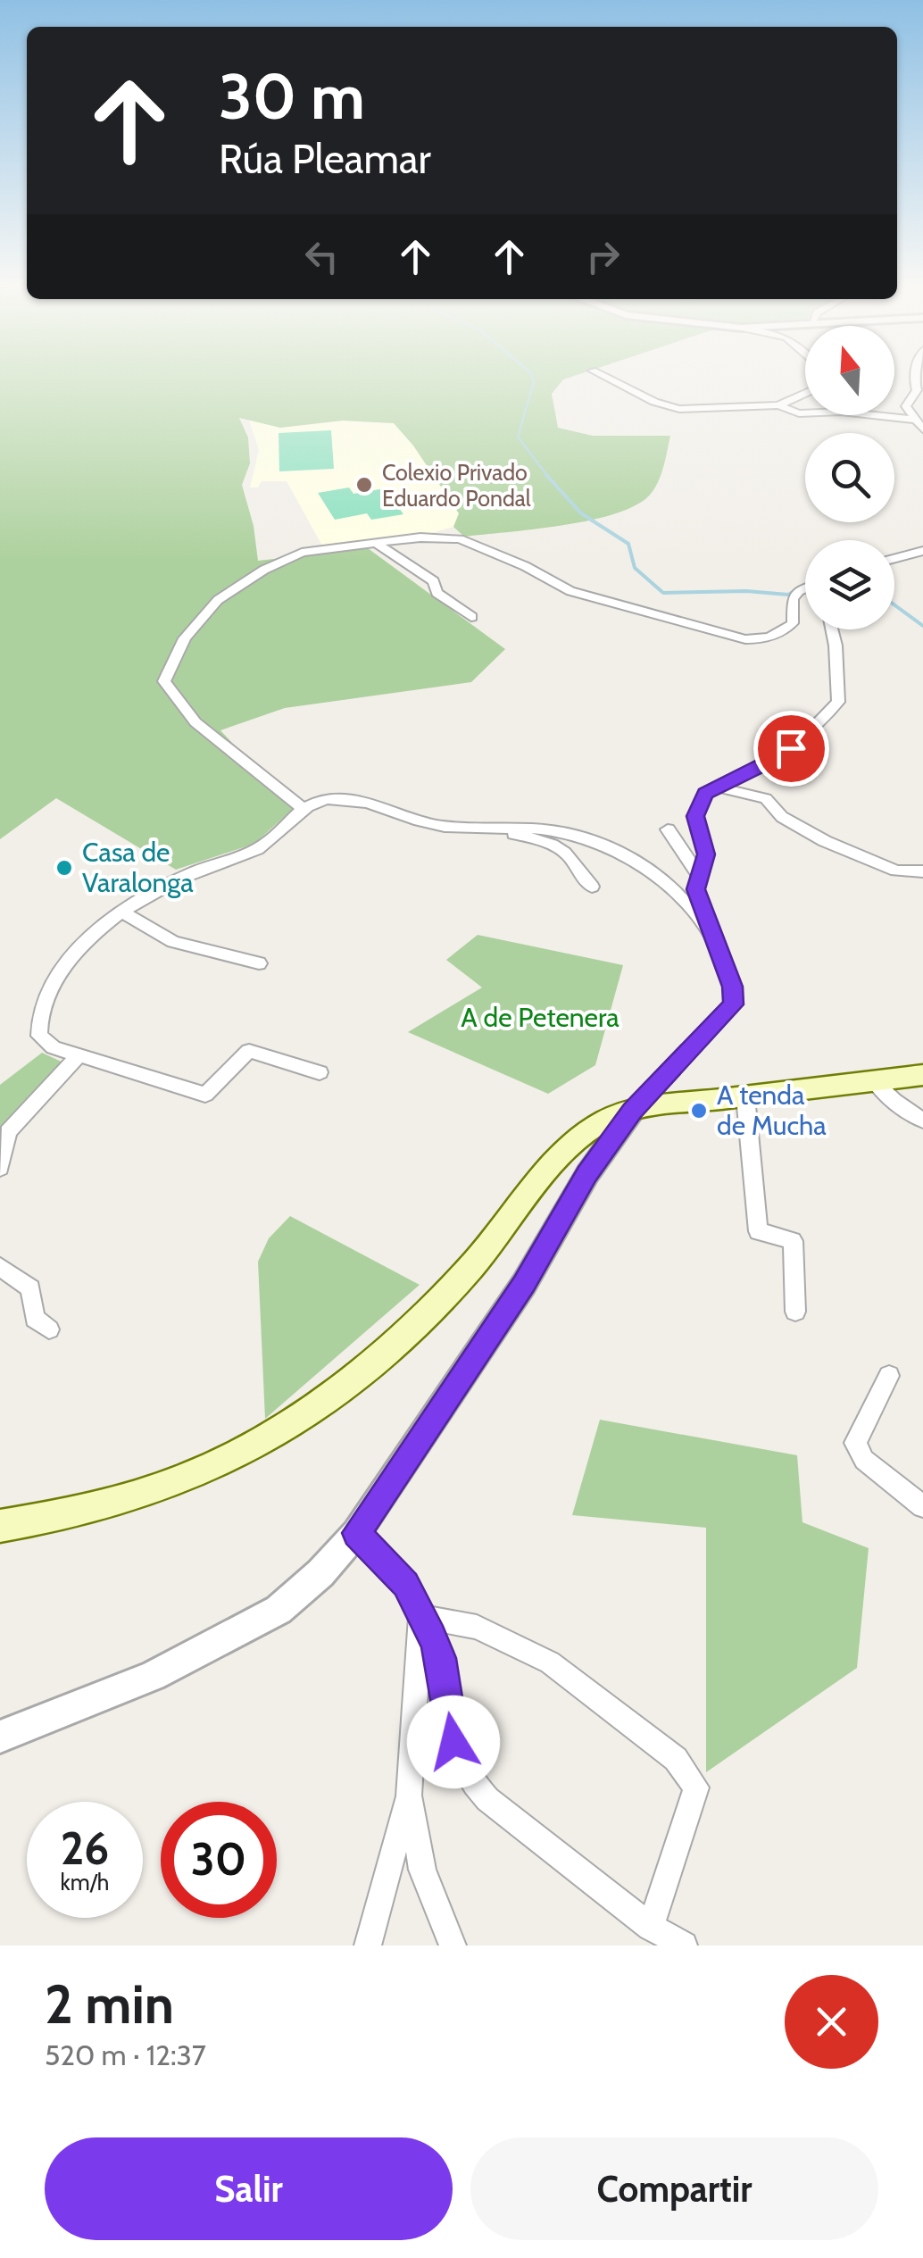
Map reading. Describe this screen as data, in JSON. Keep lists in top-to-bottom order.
{
  "parks": ["A de Petenera"],
  "places": ["Colexio Privado Eduardo Pondal", "Casa de Varalonga", "A tenda de Mucha"],
  "north": "top",
  "page": {
    "turn": ["30 m", "Rúa Pleamar"],
    "speed": "26 km/h",
    "limit": "30",
    "heading": ["2 min", "520 m · 12:37"],
    "buttons": ["Salir", "Compartir"]
  }
}
